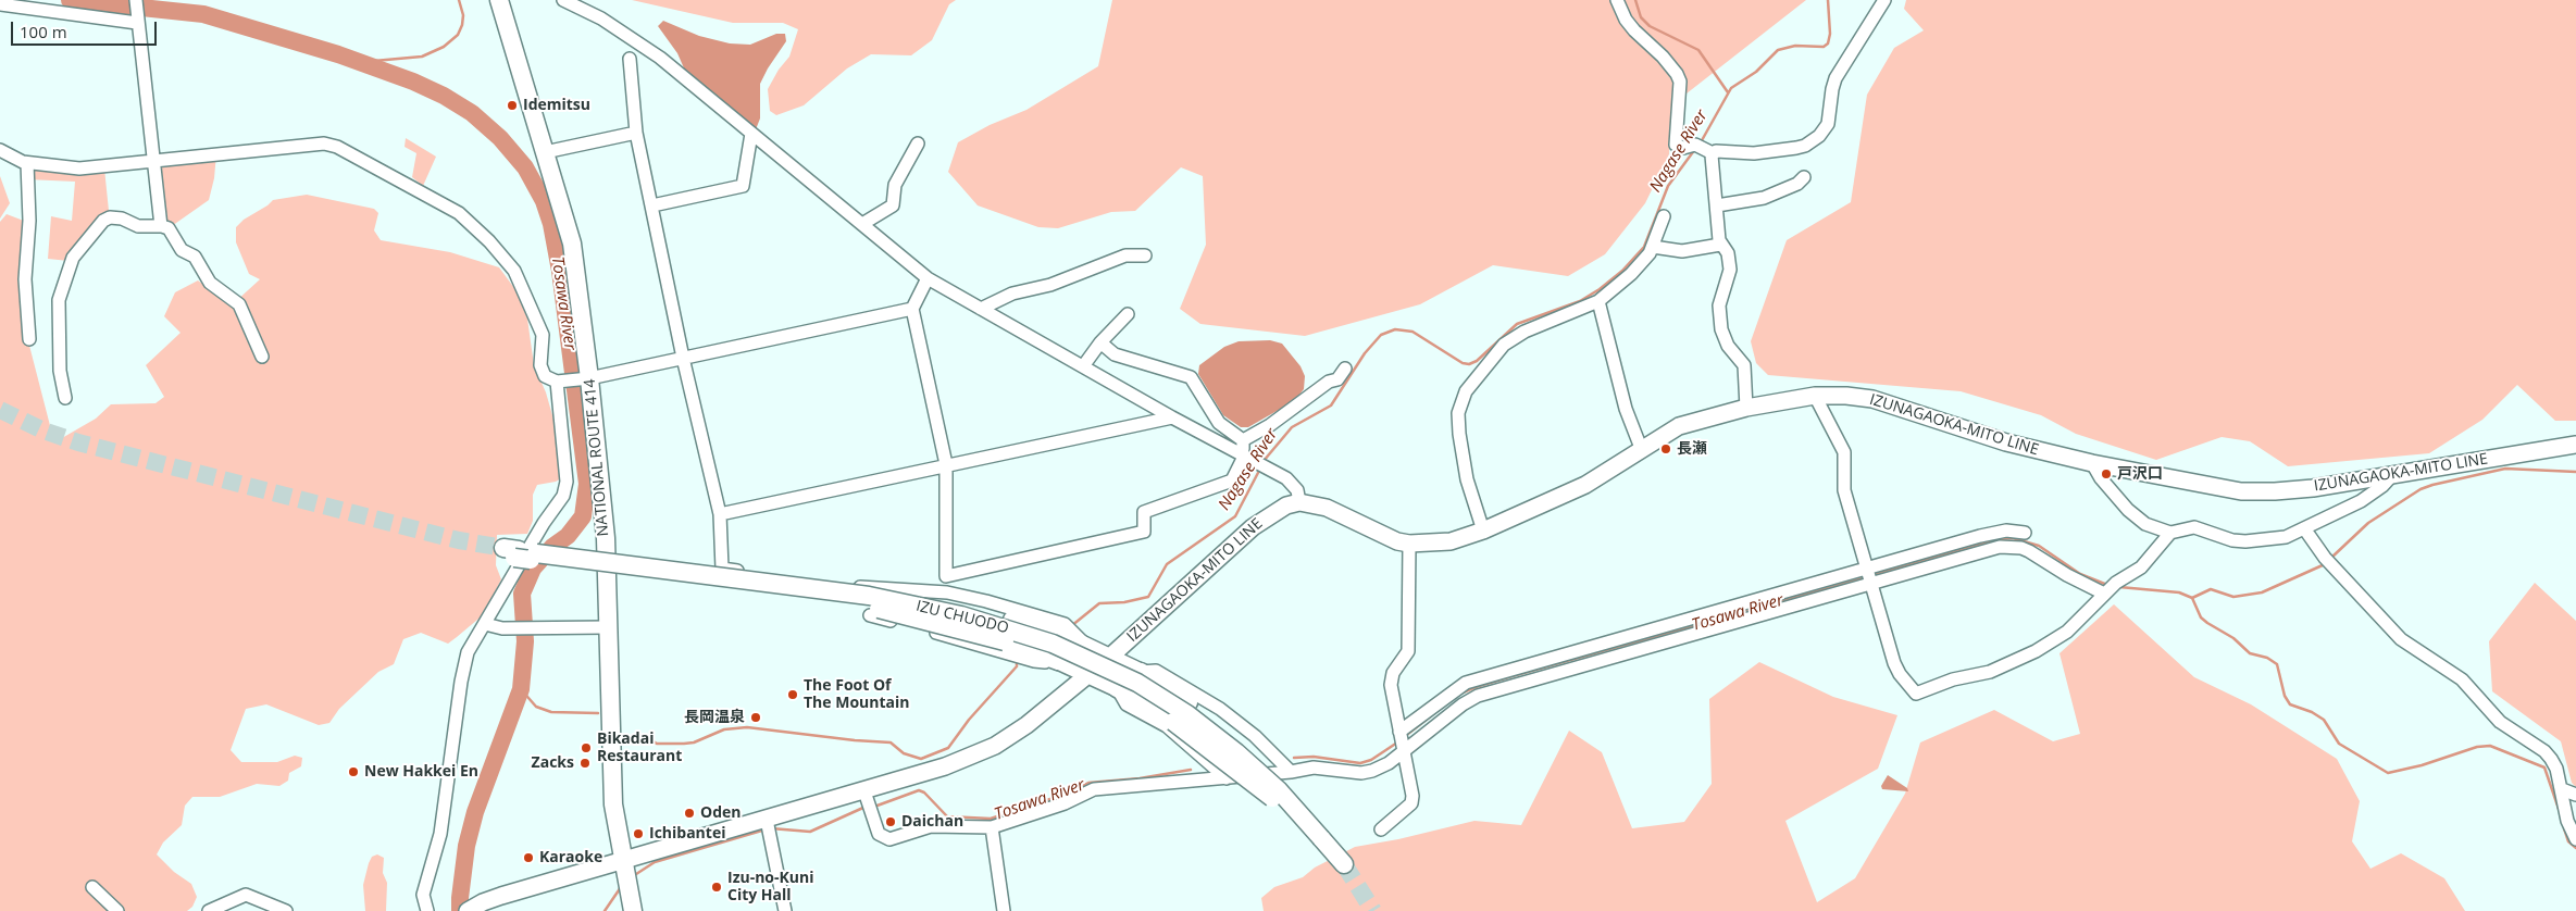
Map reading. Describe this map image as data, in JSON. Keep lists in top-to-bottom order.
{
  "streets": {
    "highway": ["NATIONAL ROUTE 414", "IZU CHUODO"],
    "main road": ["IZUNAGAOKA-MITO LINE"]
  },
  "crossings": [
    ["IZUNAGAOKA-MITO LINE", "NATIONAL ROUTE 414"]
  ],
  "water": ["Nagase River", "Tosawa River"],
  "places": [
    "Idemitsu",
    "長瀬",
    "戸沢口",
    "The Foot Of The Mountain",
    "長岡温泉",
    "Bikadai Restaurant",
    "Zacks",
    "New Hakkei En",
    "Oden",
    "Daichan",
    "Ichibantei",
    "Karaoke",
    "Izu-no-Kuni City Hall"
  ],
  "scale_bar": "100 m"
}
